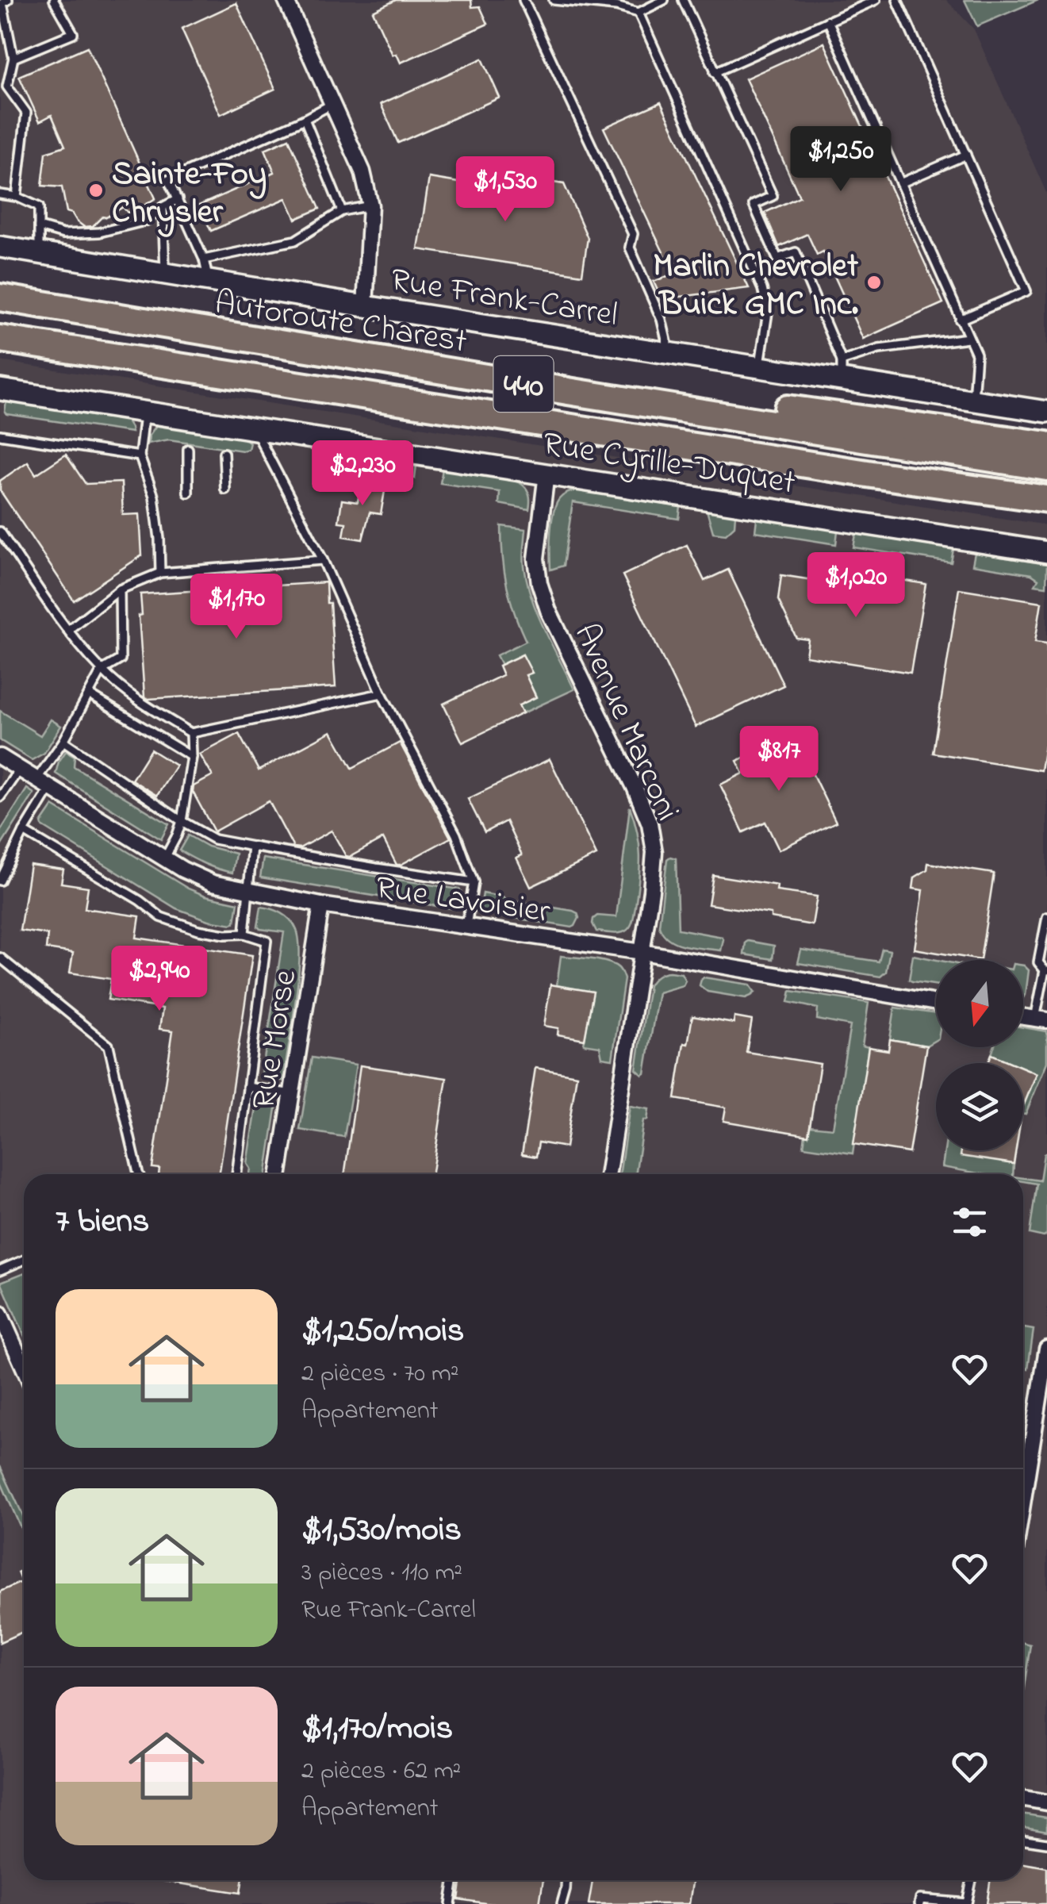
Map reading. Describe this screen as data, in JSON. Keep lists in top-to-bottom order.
{
  "streets": {
    "highway": ["Autoroute Charest", "440"],
    "street": [
      "Rue Frank-Carrel",
      "Rue Cyrille-Duquet",
      "Avenue Marconi",
      "Rue Lavoisier",
      "Rue Morse"
    ]
  },
  "crossings": [
    ["Rue Cyrille-Duquet", "Avenue Marconi"],
    ["Avenue Marconi", "Rue Lavoisier"],
    ["Rue Lavoisier", "Rue Morse"]
  ],
  "places": ["Sainte-Foy Chrysler", "Marlin Chevrolet Buick GMC Inc."],
  "north": "bottom",
  "page": {
    "price": [
      "$1,250",
      "$1,530",
      "$2,230",
      "$1,020",
      "$1,170",
      "$817",
      "$2,940"
    ],
    "heading": "7 biens",
    "list": [
      {
        "name": "$1,250/mois",
        "note": "2 pièces · 70 m² · Appartement"
      },
      {
        "name": "$1,530/mois",
        "note": "3 pièces · 110 m² · Rue Frank-Carrel"
      },
      {
        "name": "$1,170/mois",
        "note": "2 pièces · 62 m² · Appartement"
      }
    ]
  }
}
